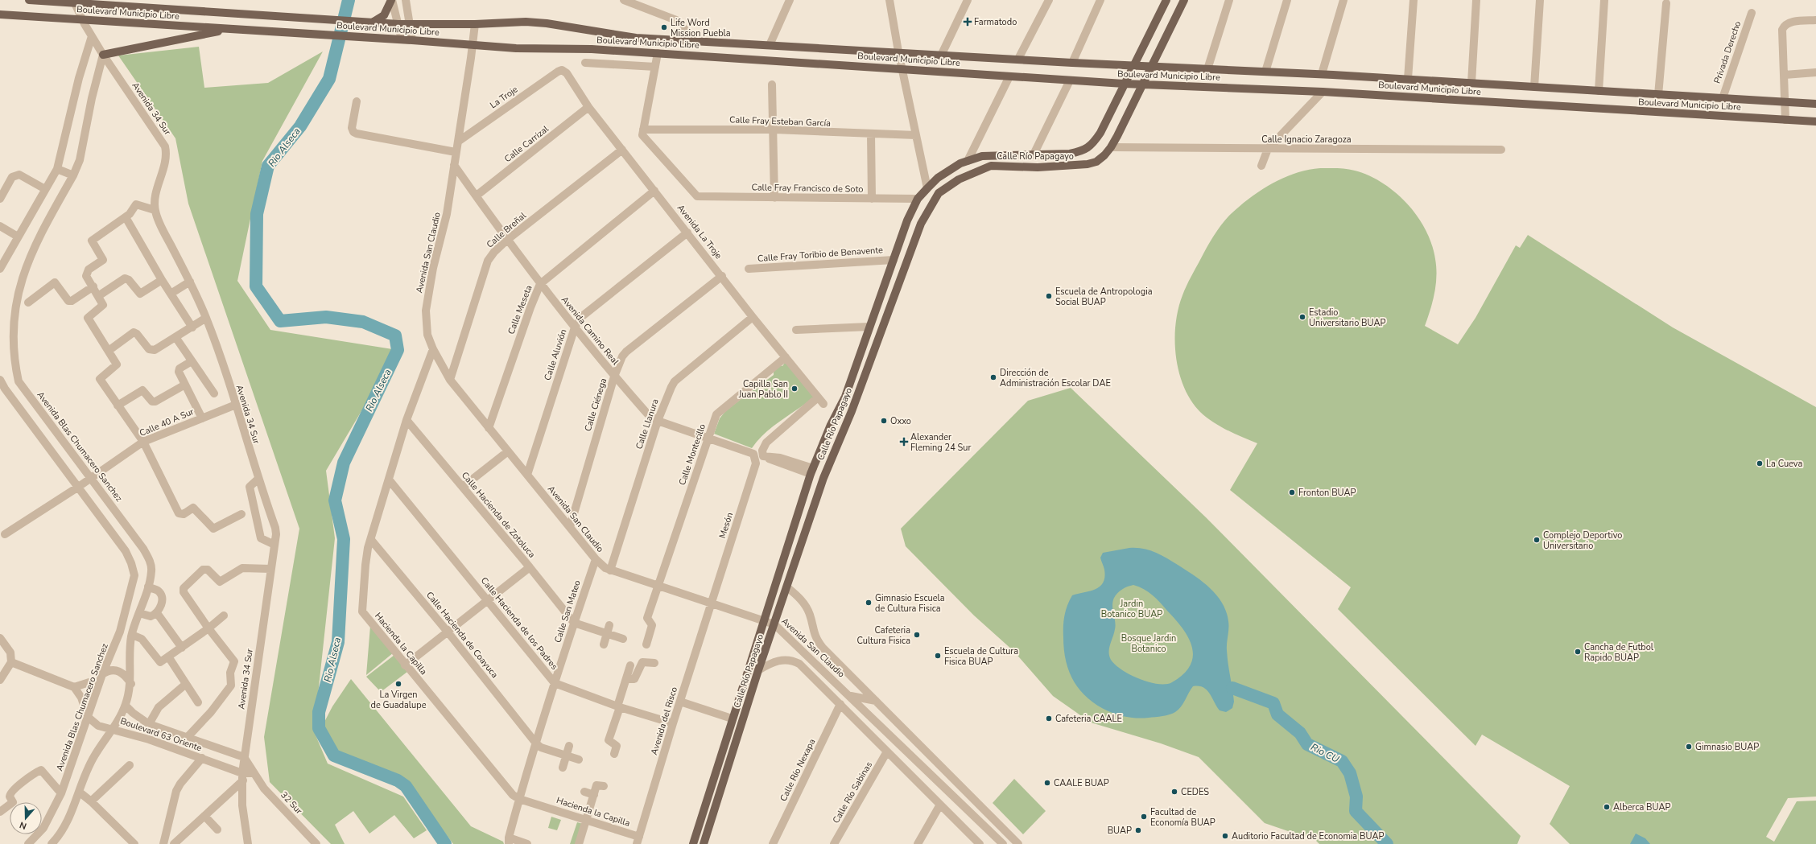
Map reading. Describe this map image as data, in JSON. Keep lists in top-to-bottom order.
{
  "streets": {
    "main road": ["Boulevard Municipio Libre", "Calle Río Papagayo"],
    "street": [
      "Privada Derecho",
      "La Troje",
      "Avenida 34 Sur",
      "Calle Fray Esteban García",
      "Calle Ignacio Zaragoza",
      "Calle Carrizal",
      "Calle Fray Francisco de Soto",
      "Calle Breñal",
      "Avenida La Troje",
      "Avenida San Claudio",
      "Calle Fray Toribio de Benavente",
      "Calle Meseta",
      "Avenida Camino Real",
      "Calle Aluvión",
      "Calle Ciénega",
      "Calle 40 A Sur",
      "Calle Llanura",
      "Avenida Blas Chumacero Sanchez",
      "Calle Montecillo",
      "Calle Hacienda de Zotoluca",
      "Mesón",
      "Calle San Mateo",
      "Calle Hacienda de los Padres",
      "Calle Hacienda de Coayuca",
      "Hacienda la Capilla",
      "Avenida del Risco",
      "Boulevard 63 Oriente",
      "Calle Río Nexapa",
      "Calle Río Sabinas",
      "32 Sur"
    ]
  },
  "crossings": [
    ["Boulevard Municipio Libre", "Privada Derecho"],
    ["Boulevard Municipio Libre", "Calle Río Papagayo"],
    ["Boulevard Municipio Libre", "Avenida San Claudio"],
    ["La Troje", "Avenida La Troje"],
    ["La Troje", "Avenida San Claudio"],
    ["Avenida 34 Sur", "Calle 40 A Sur"],
    ["Avenida 34 Sur", "Boulevard 63 Oriente"],
    ["Avenida 34 Sur", "32 Sur"],
    ["Calle Fray Esteban García", "Calle Fray Francisco de Soto"],
    ["Calle Ignacio Zaragoza", "Calle Río Papagayo"],
    ["Calle Carrizal", "Avenida La Troje"],
    ["Calle Carrizal", "Avenida Camino Real"],
    ["Calle Río Papagayo", "Calle Fray Francisco de Soto"],
    ["Calle Río Papagayo", "Avenida San Claudio"],
    ["Calle Río Papagayo", "Calle Fray Toribio de Benavente"],
    ["Calle Breñal", "Avenida La Troje"],
    ["Calle Breñal", "Avenida San Claudio"],
    ["Calle Breñal", "Avenida Camino Real"],
    ["Avenida La Troje", "Calle Meseta"],
    ["Avenida La Troje", "Calle Aluvión"],
    ["Avenida La Troje", "Calle Ciénega"],
    ["Avenida La Troje", "Calle Llanura"],
    ["Avenida La Troje", "Calle Montecillo"],
    ["Avenida San Claudio", "Calle Meseta"],
    ["Avenida San Claudio", "Avenida Camino Real"],
    ["Avenida San Claudio", "Calle Aluvión"],
    ["Avenida San Claudio", "Calle Ciénega"],
    ["Avenida San Claudio", "Calle Llanura"],
    ["Avenida San Claudio", "Calle Montecillo"],
    ["Avenida San Claudio", "Mesón"],
    ["Avenida San Claudio", "Calle San Mateo"],
    ["Avenida San Claudio", "Hacienda la Capilla"],
    ["Avenida San Claudio", "Avenida del Risco"],
    ["Calle Meseta", "Avenida Camino Real"],
    ["Avenida Camino Real", "Calle Aluvión"],
    ["Avenida Camino Real", "Calle Ciénega"],
    ["Avenida Camino Real", "Calle Llanura"],
    ["Avenida Camino Real", "Calle Montecillo"],
    ["Avenida Camino Real", "Mesón"],
    ["Calle 40 A Sur", "Avenida Blas Chumacero Sanchez"],
    ["Avenida Blas Chumacero Sanchez", "Boulevard 63 Oriente"],
    ["Calle Hacienda de Zotoluca", "Calle San Mateo"],
    ["Calle Hacienda de Zotoluca", "Hacienda la Capilla"],
    ["Mesón", "Avenida del Risco"],
    ["Calle San Mateo", "Calle Hacienda de los Padres"],
    ["Calle San Mateo", "Calle Hacienda de Coayuca"],
    ["Calle San Mateo", "Hacienda la Capilla"],
    ["Calle Hacienda de los Padres", "Hacienda la Capilla"],
    ["Calle Hacienda de los Padres", "Avenida del Risco"],
    ["Calle Hacienda de Coayuca", "Hacienda la Capilla"],
    ["Hacienda la Capilla", "Avenida del Risco"],
    ["Boulevard 63 Oriente", "32 Sur"]
  ],
  "water": ["Rio Alseca", "Rio CU"],
  "parks": ["Jardin Botanico BUAP", "Bosque Jardin Botanico"],
  "places": {
    "health": ["Farmatodo", "Alexander Fleming 24 Sur"],
    "other": [
      "Life Word Mission Puebla",
      "Escuela de Antropologia Social BUAP",
      "Estadio Universitario BUAP",
      "Dirección de Administración Escolar DAE",
      "Capilla San Juan Pablo II",
      "Oxxo",
      "La Cueva",
      "Fronton BUAP",
      "Complejo Deportivo Universitario",
      "Gimnasio Escuela de Cultura Fisica",
      "Cafeteria Cultura Fisica",
      "Cancha de Futbol Rapido BUAP",
      "Escuela de Cultura Fisica BUAP",
      "La Virgen de Guadalupe",
      "Cafeteria CAALE",
      "Gimnasio BUAP",
      "CAALE BUAP",
      "CEDES",
      "Alberca BUAP",
      "Facultad de Economía BUAP",
      "BUAP",
      "Auditorio Facultad de Economia BUAP"
    ]
  },
  "north": "bottom"
}
